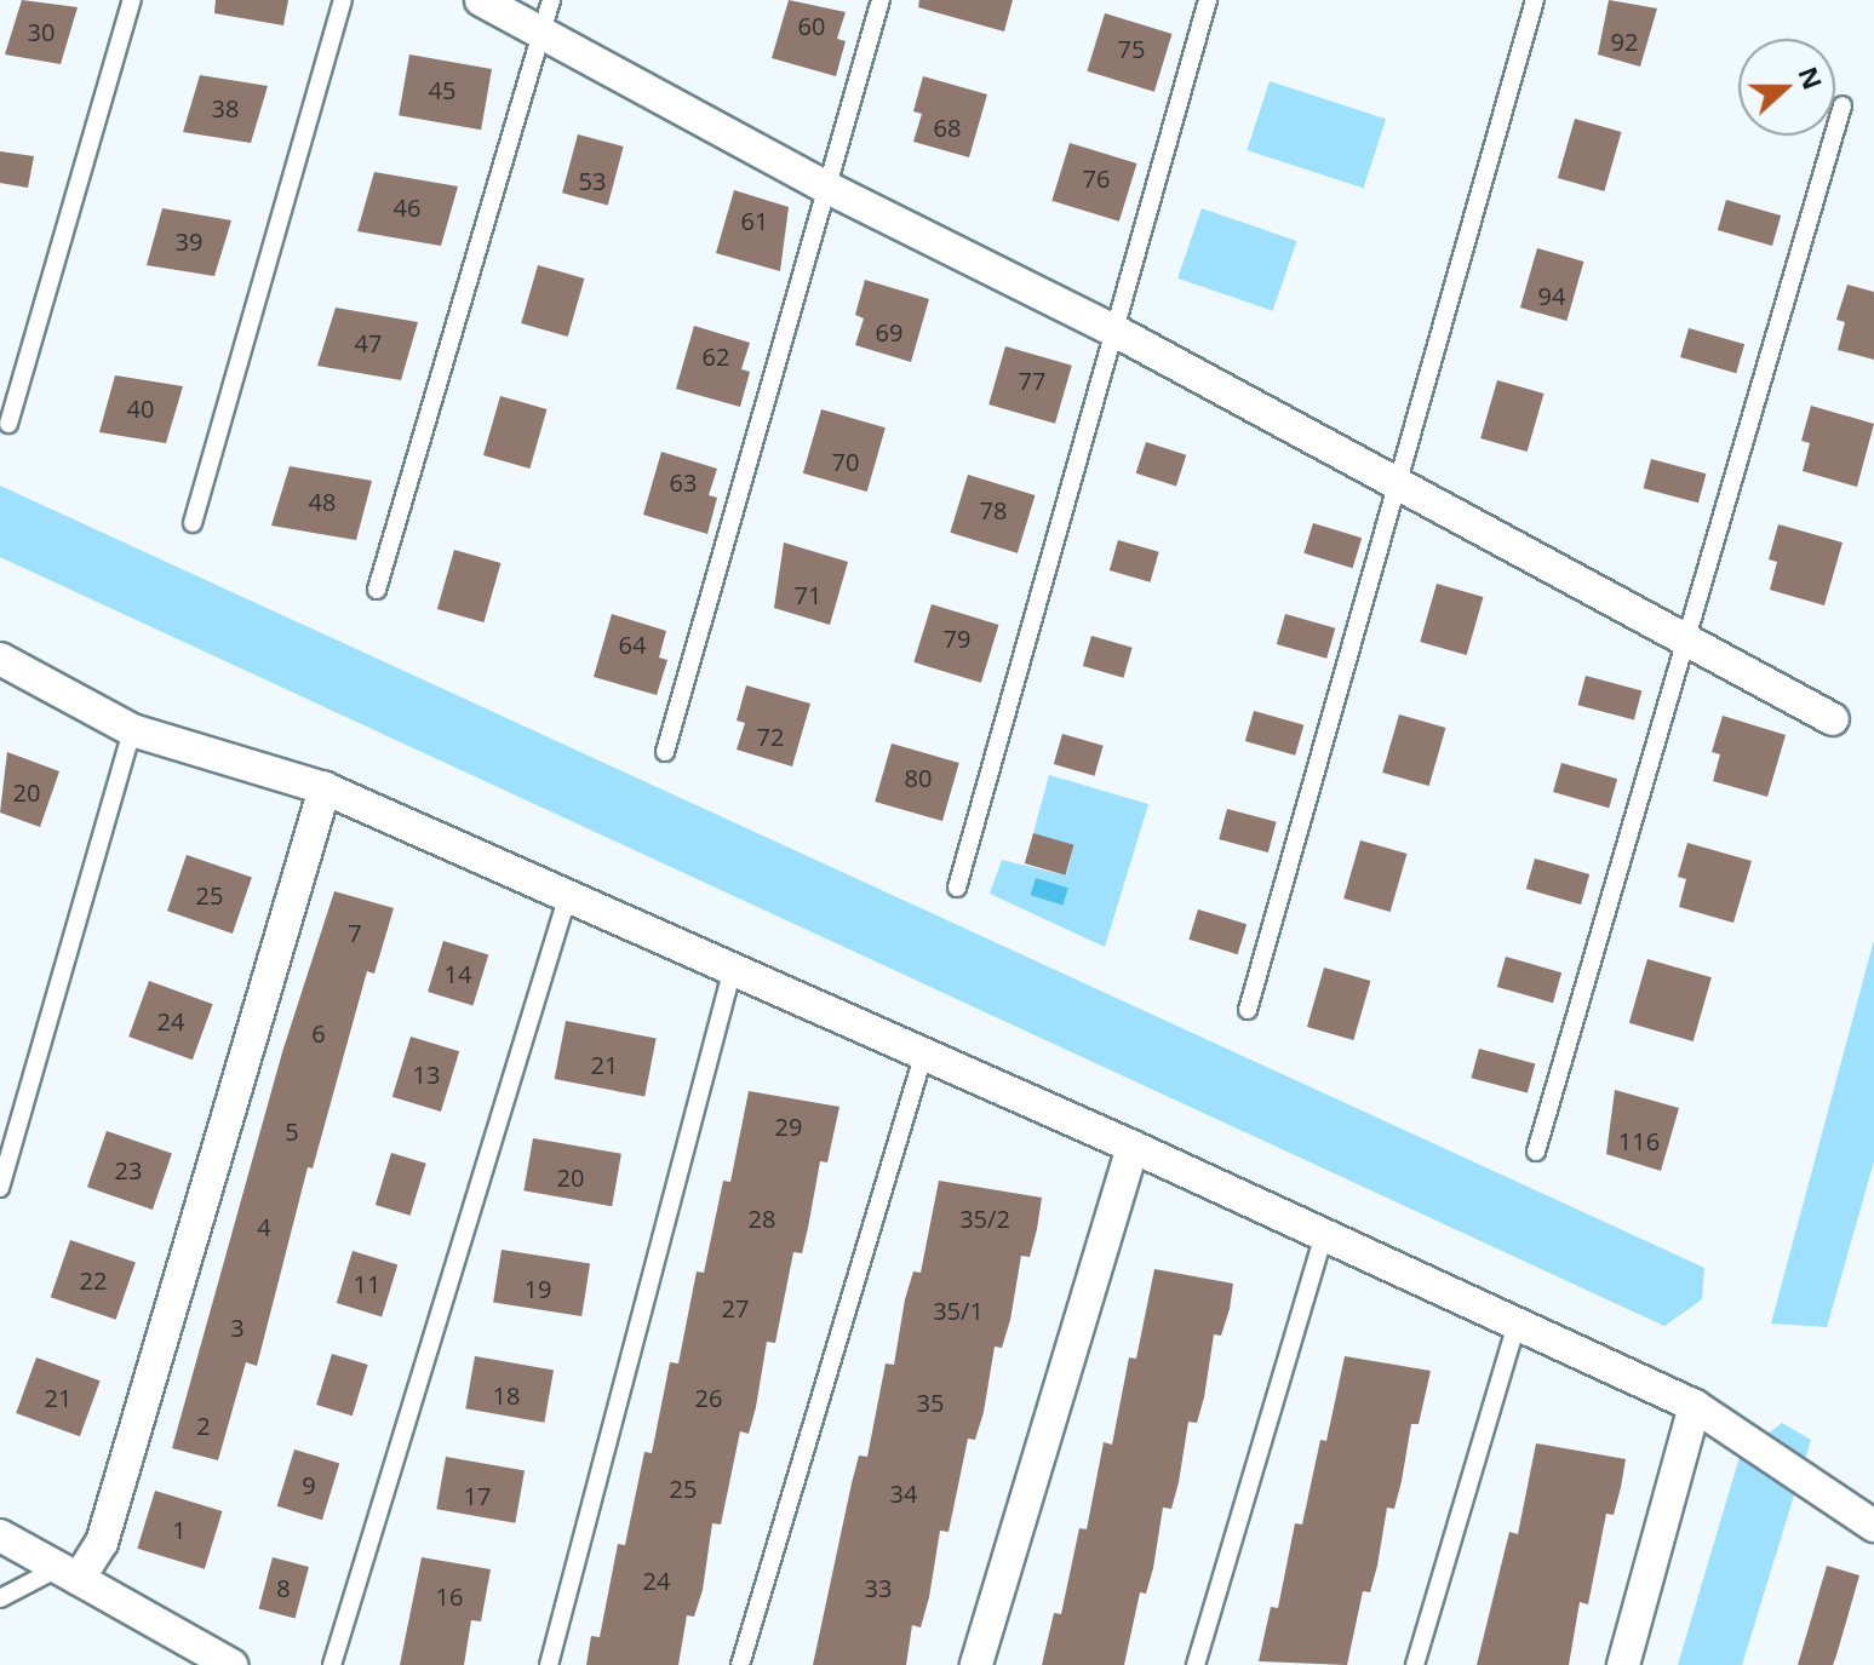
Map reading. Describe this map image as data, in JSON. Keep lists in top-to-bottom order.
{
  "house_numbers": [
    "60",
    "30",
    "92",
    "75",
    "45",
    "38",
    "68",
    "76",
    "53",
    "46",
    "61",
    "39",
    "94",
    "69",
    "47",
    "62",
    "77",
    "40",
    "70",
    "63",
    "48",
    "78",
    "71",
    "79",
    "64",
    "72",
    "80",
    "20",
    "25",
    "7",
    "14",
    "24",
    "6",
    "21",
    "13",
    "29",
    "5",
    "116",
    "23",
    "20",
    "28",
    "35/2",
    "4",
    "22",
    "11",
    "19",
    "27",
    "35/1",
    "3",
    "18",
    "21",
    "26",
    "35",
    "2",
    "9",
    "25",
    "34",
    "17",
    "1",
    "24",
    "8",
    "33",
    "16"
  ],
  "north": "right"
}
